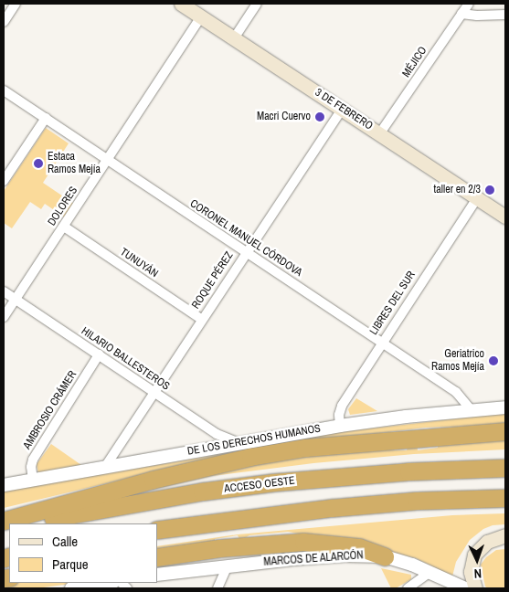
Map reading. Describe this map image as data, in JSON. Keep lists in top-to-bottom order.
{
  "streets": {
    "highway": ["ACCESO OESTE"],
    "main road": ["3 DE FEBRERO"],
    "street": [
      "MÉJICO",
      "DOLORES",
      "CORONEL MANUEL CÓRDOVA",
      "TUNUYÁN",
      "ROQUE PÉREZ",
      "LIBRES DEL SUR",
      "HILARIO BALLESTEROS",
      "AMBROSIO CRÁMER",
      "DE LOS DERECHOS HUMANOS",
      "MARCOS DE ALARCÓN"
    ]
  },
  "crossings": [
    ["MÉJICO", "3 DE FEBRERO"],
    ["3 DE FEBRERO", "DOLORES"],
    ["3 DE FEBRERO", "ROQUE PÉREZ"],
    ["3 DE FEBRERO", "LIBRES DEL SUR"],
    ["DOLORES", "CORONEL MANUEL CÓRDOVA"],
    ["DOLORES", "TUNUYÁN"],
    ["DOLORES", "HILARIO BALLESTEROS"],
    ["CORONEL MANUEL CÓRDOVA", "ROQUE PÉREZ"],
    ["CORONEL MANUEL CÓRDOVA", "LIBRES DEL SUR"],
    ["CORONEL MANUEL CÓRDOVA", "DE LOS DERECHOS HUMANOS"],
    ["TUNUYÁN", "ROQUE PÉREZ"],
    ["ROQUE PÉREZ", "HILARIO BALLESTEROS"],
    ["ROQUE PÉREZ", "DE LOS DERECHOS HUMANOS"],
    ["LIBRES DEL SUR", "DE LOS DERECHOS HUMANOS"],
    ["HILARIO BALLESTEROS", "AMBROSIO CRÁMER"],
    ["HILARIO BALLESTEROS", "DE LOS DERECHOS HUMANOS"],
    ["AMBROSIO CRÁMER", "DE LOS DERECHOS HUMANOS"]
  ],
  "places": [
    "Macri Cuervo",
    "Estaca Ramos Mejía",
    "taller en 2/3",
    "Geriatrico Ramos Mejía"
  ],
  "legend": ["Calle", "Parque"],
  "north": "bottom"
}
